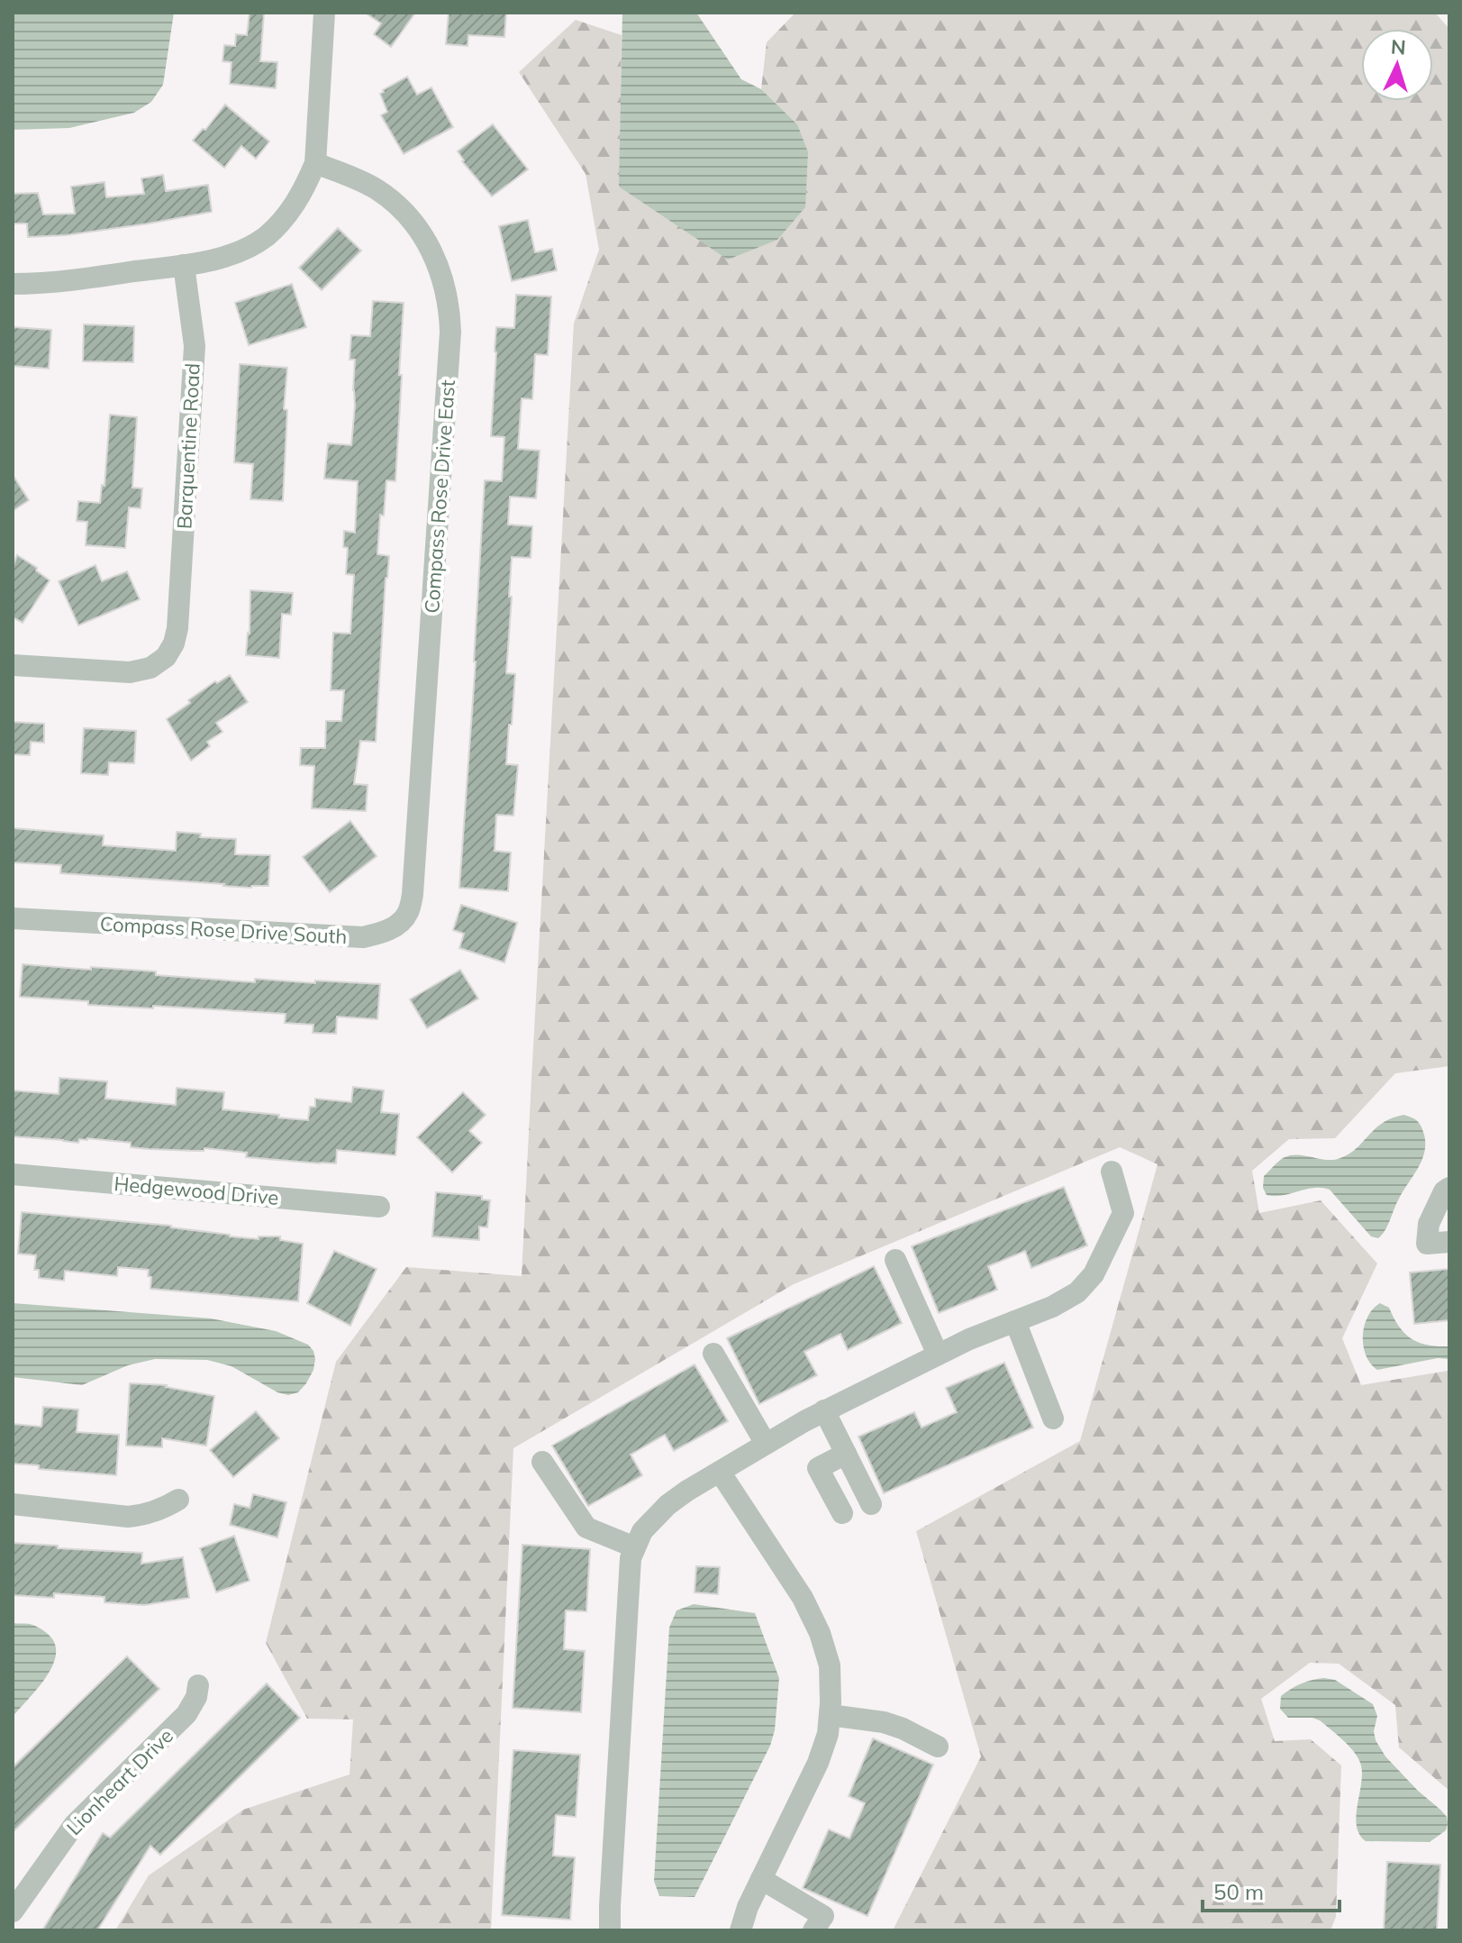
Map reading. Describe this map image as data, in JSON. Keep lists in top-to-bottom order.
{
  "streets": {
    "street": [
      "Barquentine Road",
      "Compass Rose Drive East",
      "Compass Rose Drive South",
      "Hedgewood Drive",
      "Lionheart Drive"
    ]
  },
  "crossings": [
    ["Compass Rose Drive East", "Compass Rose Drive South"]
  ],
  "scale_bar": "50 m",
  "north": "top"
}
